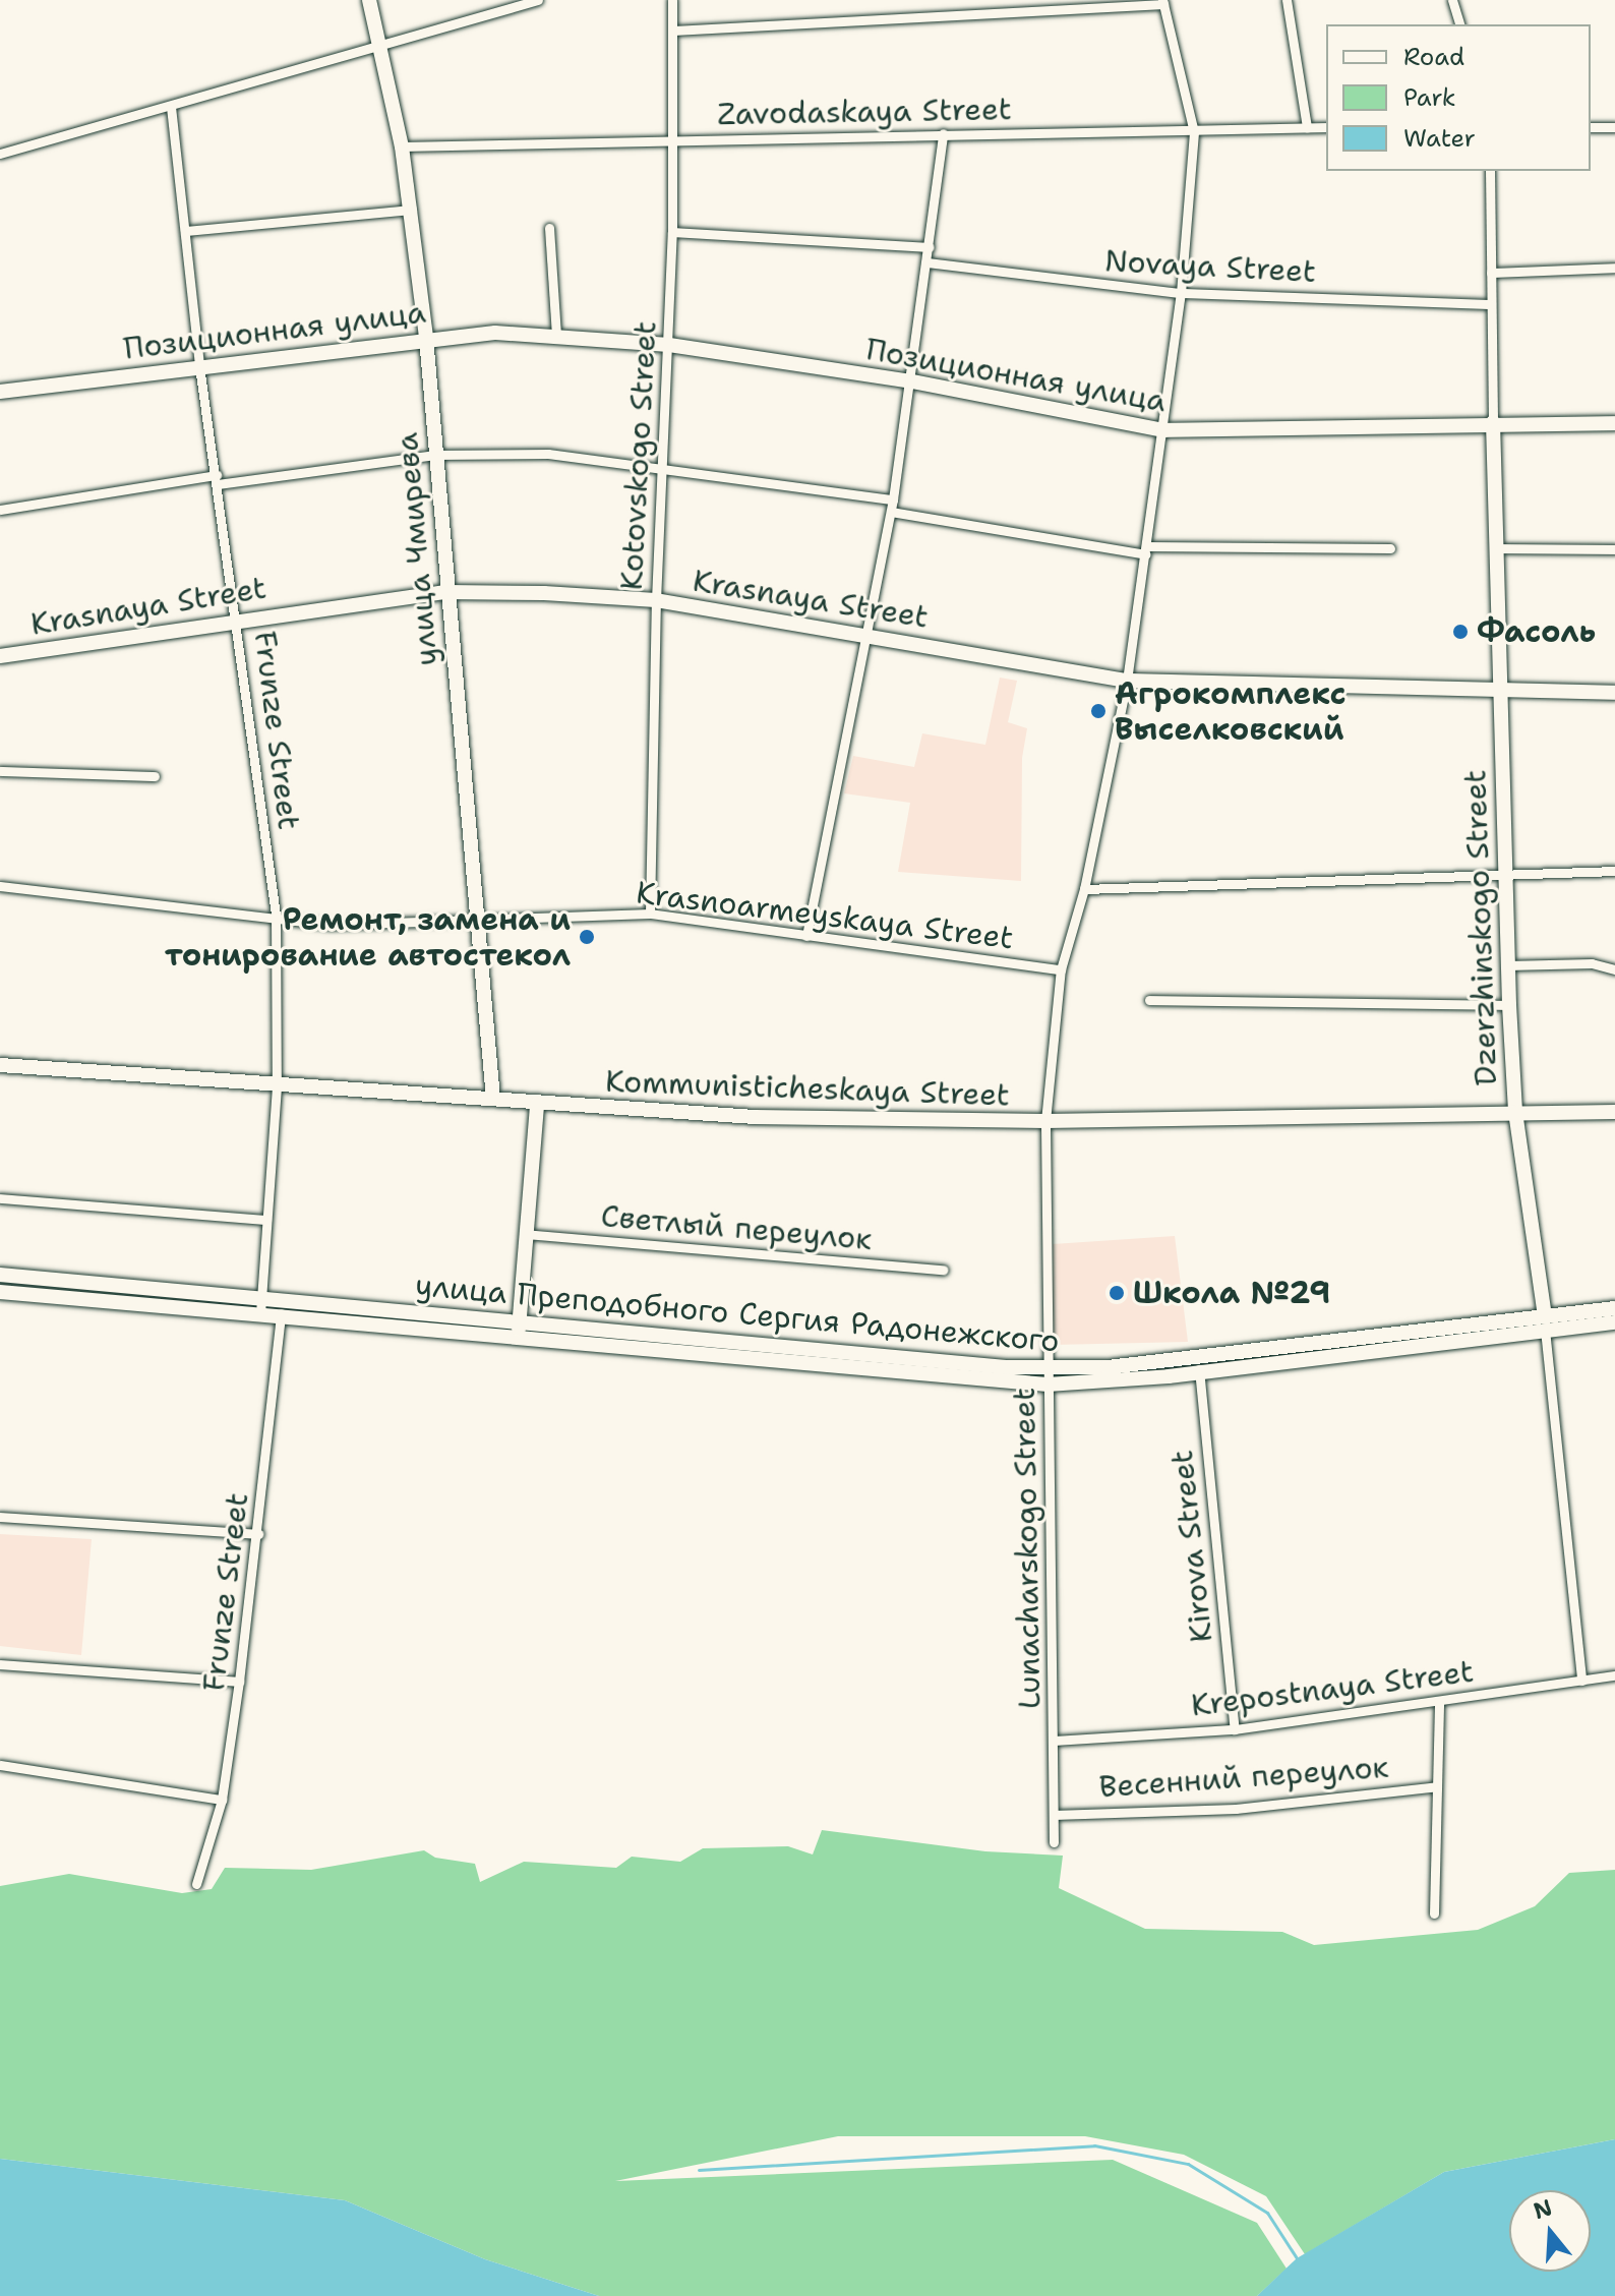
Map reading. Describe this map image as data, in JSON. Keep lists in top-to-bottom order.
{
  "streets": {
    "street": [
      "Zavodaskaya Street",
      "Novaya Street",
      "Позиционная улица",
      "Kotovskogo Street",
      "улица Чмирева",
      "Krasnaya Street",
      "Frunze Street",
      "Krasnoarmeyskaya Street",
      "Dzerzhinskogo Street",
      "Kommunisticheskaya Street",
      "Светлый переулок",
      "улица Преподобного Сергия Радонежского",
      "Kirova Street",
      "Lunacharskogo Street",
      "Krepostnaya Street",
      "Весенний переулок"
    ]
  },
  "crossings": [
    ["Zavodaskaya Street", "Kotovskogo Street"],
    ["Zavodaskaya Street", "улица Чмирева"],
    ["Zavodaskaya Street", "Lunacharskogo Street"],
    ["Novaya Street", "Dzerzhinskogo Street"],
    ["Novaya Street", "Lunacharskogo Street"],
    ["Позиционная улица", "Kotovskogo Street"],
    ["Позиционная улица", "улица Чмирева"],
    ["Позиционная улица", "Frunze Street"],
    ["Позиционная улица", "Dzerzhinskogo Street"],
    ["Позиционная улица", "Lunacharskogo Street"],
    ["Kotovskogo Street", "Krasnaya Street"],
    ["Kotovskogo Street", "Krasnoarmeyskaya Street"],
    ["улица Чмирева", "Krasnaya Street"],
    ["улица Чмирева", "Krasnoarmeyskaya Street"],
    ["улица Чмирева", "Kommunisticheskaya Street"],
    ["Krasnaya Street", "Frunze Street"],
    ["Krasnaya Street", "Dzerzhinskogo Street"],
    ["Krasnaya Street", "Lunacharskogo Street"],
    ["Frunze Street", "Krasnoarmeyskaya Street"],
    ["Frunze Street", "Kommunisticheskaya Street"],
    ["Frunze Street", "улица Преподобного Сергия Радонежского"],
    ["Krasnoarmeyskaya Street", "Lunacharskogo Street"],
    ["Dzerzhinskogo Street", "Kommunisticheskaya Street"],
    ["Dzerzhinskogo Street", "улица Преподобного Сергия Радонежского"],
    ["Dzerzhinskogo Street", "Krepostnaya Street"],
    ["Kommunisticheskaya Street", "Lunacharskogo Street"],
    ["улица Преподобного Сергия Радонежского", "Kirova Street"],
    ["улица Преподобного Сергия Радонежского", "Lunacharskogo Street"],
    ["Kirova Street", "Krepostnaya Street"],
    ["Lunacharskogo Street", "Krepostnaya Street"],
    ["Lunacharskogo Street", "Весенний переулок"]
  ],
  "places": [
    "Фасоль",
    "Агрокомплекс Выселковский",
    "Ремонт, замена и тонирование автостекол",
    "Школа №29"
  ],
  "legend": ["Road", "Park", "Water"],
  "north": "top"
}
